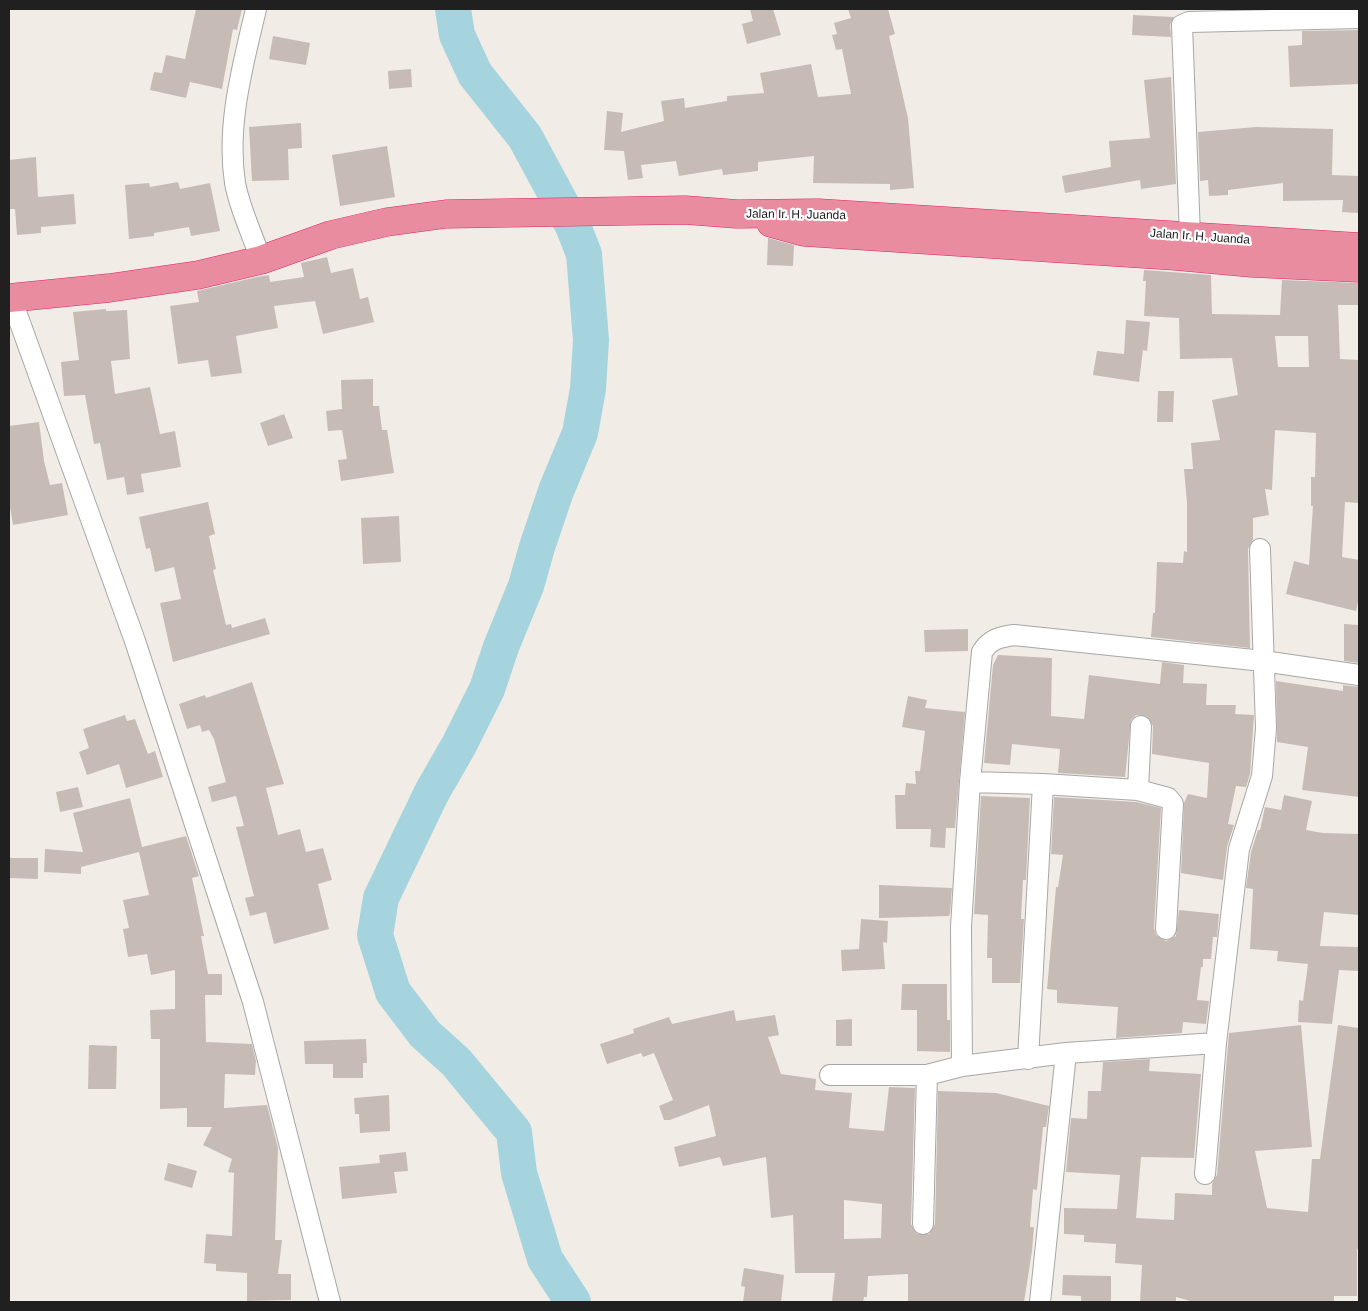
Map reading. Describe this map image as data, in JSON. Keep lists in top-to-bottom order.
{
  "streets": {
    "highway": ["Jalan Ir. H. Juanda"]
  }
}
